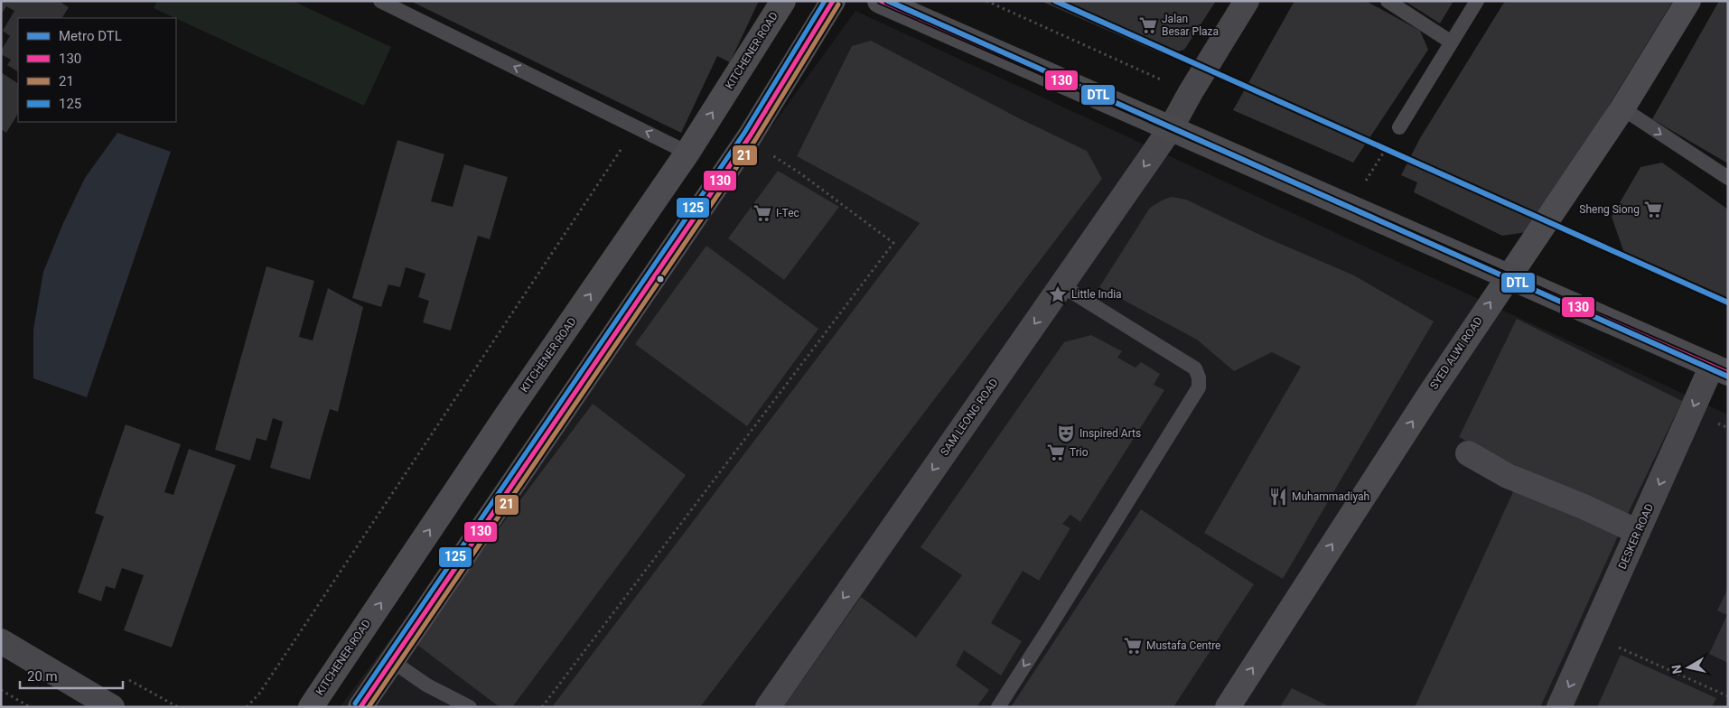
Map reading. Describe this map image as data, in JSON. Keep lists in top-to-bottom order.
{
  "streets": {
    "street": [
      "KITCHENER ROAD",
      "SYED ALWI ROAD",
      "SAM LEONG ROAD",
      "DESKER ROAD"
    ]
  },
  "one_way": ["SYED ALWI ROAD", "SAM LEONG ROAD", "DESKER ROAD"],
  "places": {
    "supermarket": [
      "Jalan Besar Plaza",
      "Sheng Siong",
      "I-Tec",
      "Trio",
      "Mustafa Centre"
    ],
    "place": ["Little India"],
    "theatre": ["Inspired Arts"],
    "restaurant": ["Muhammadiyah"]
  },
  "lines": [
    "metro line DTL",
    "transit line 130",
    "transit line 125",
    "transit line 21"
  ],
  "legend": [
    "Metro DTL",
    "130",
    "21",
    "125"
  ],
  "scale_bar": "20 m",
  "north": "left"
}
